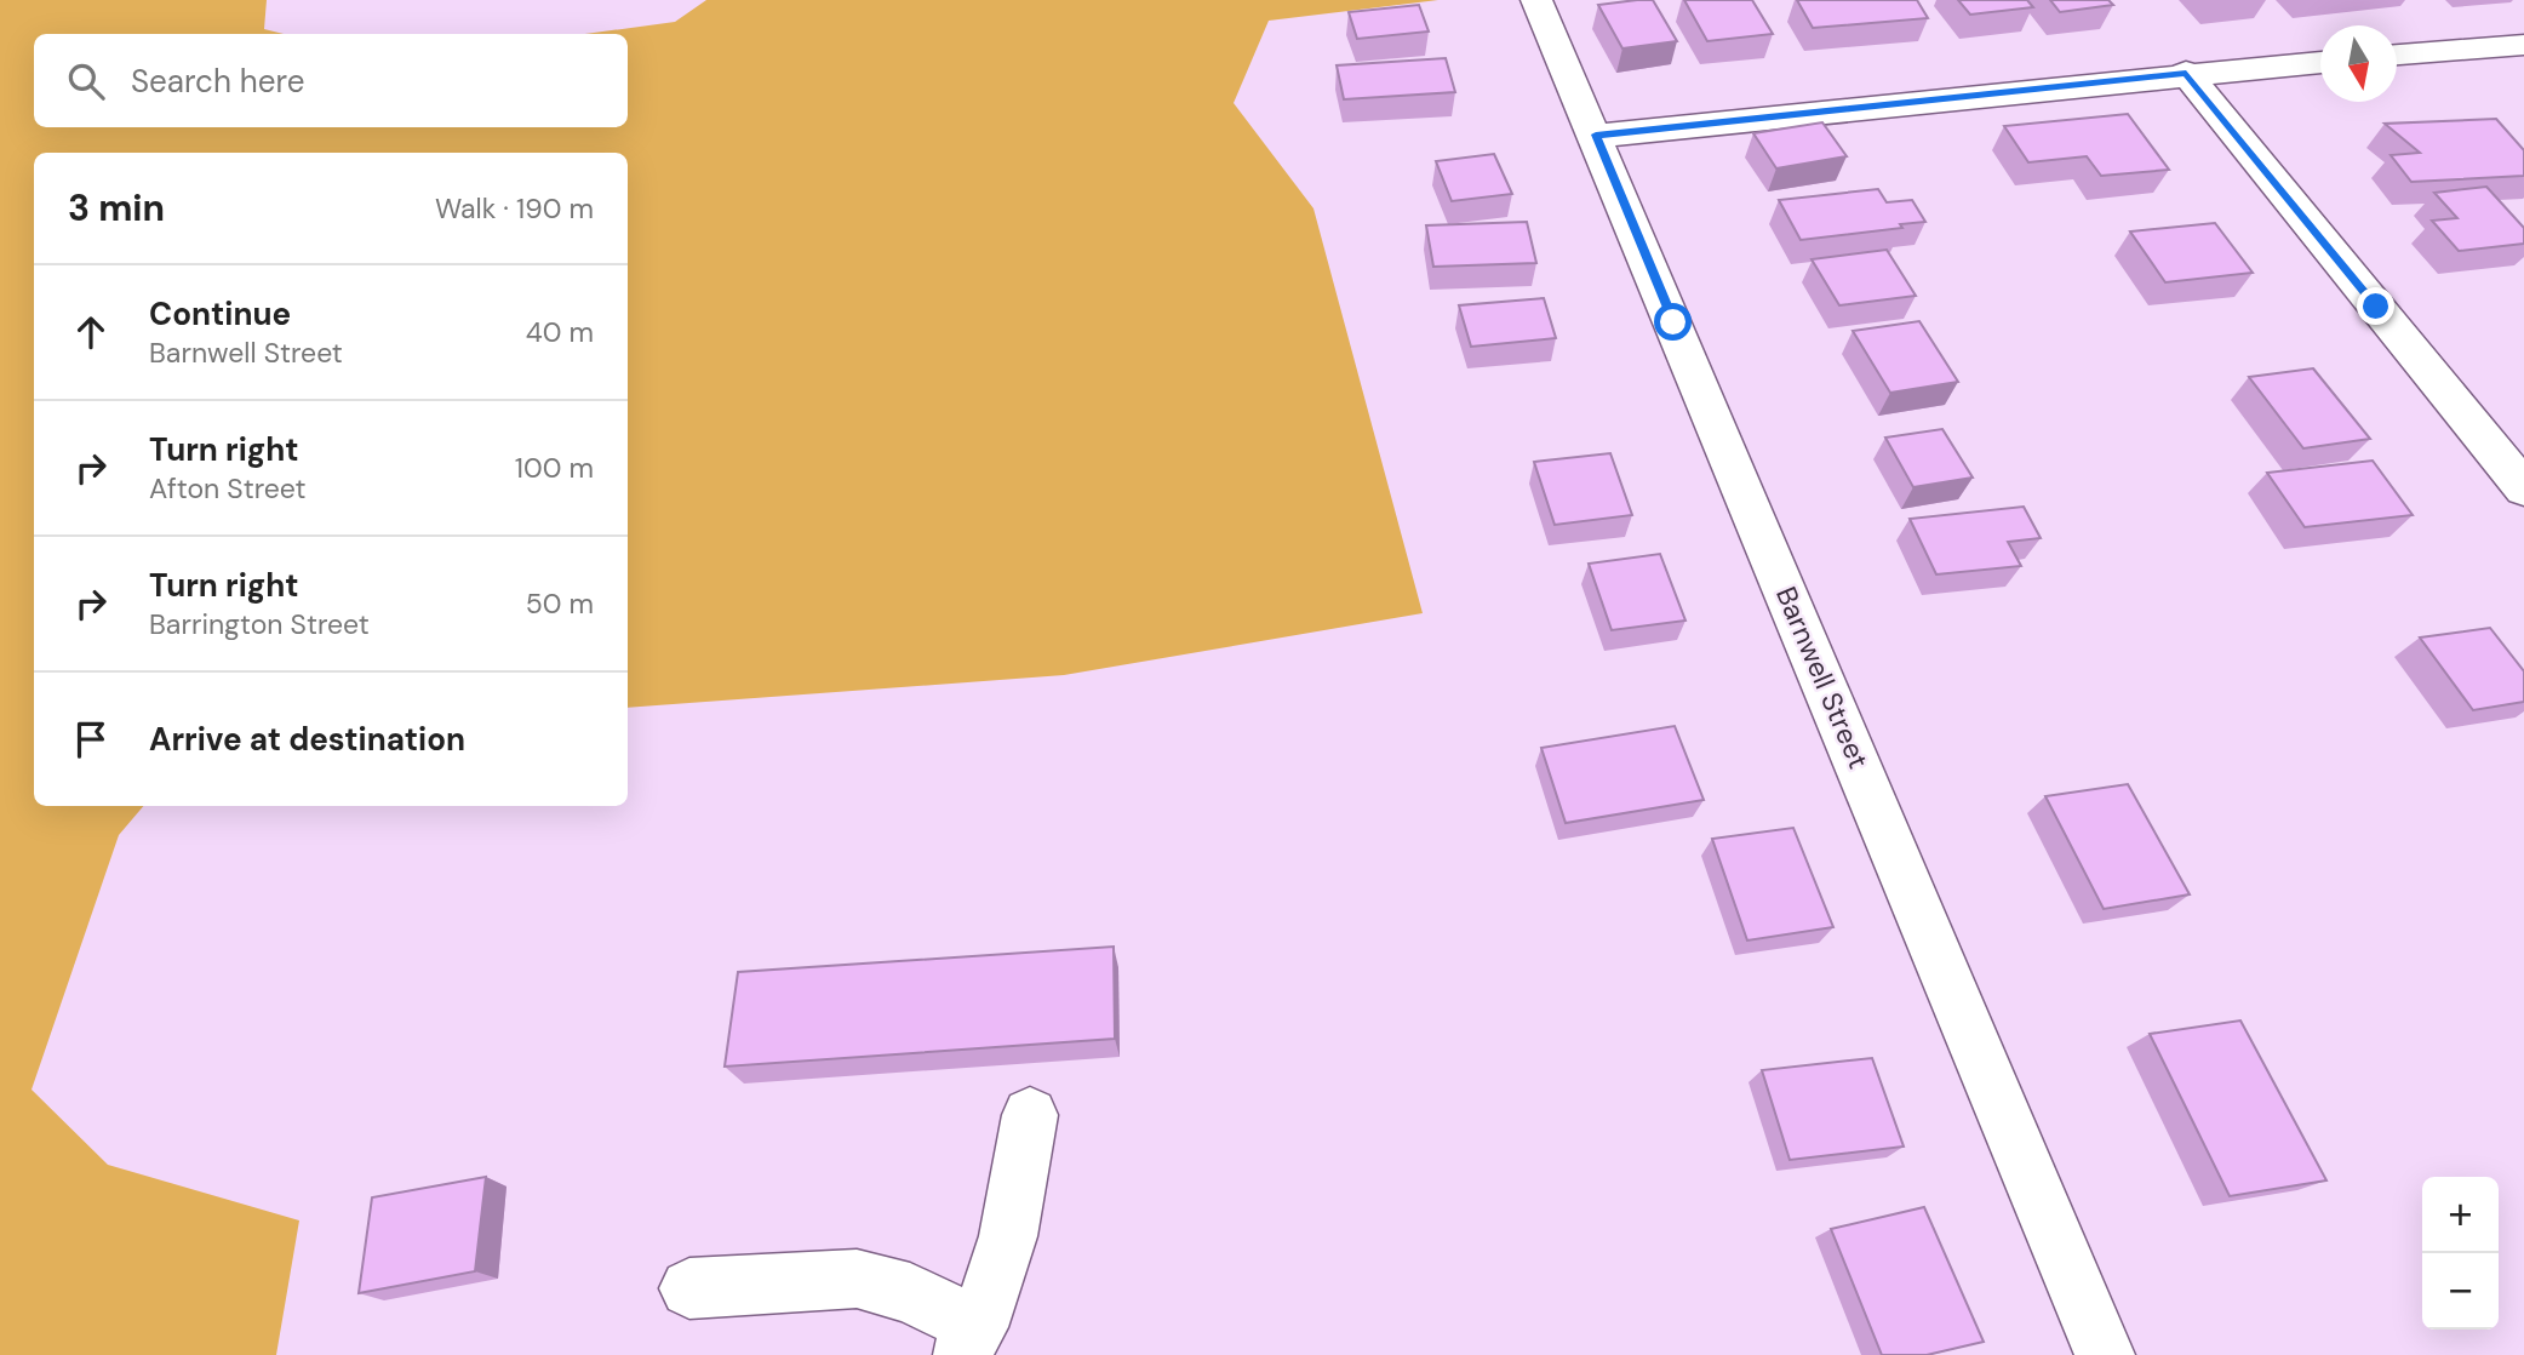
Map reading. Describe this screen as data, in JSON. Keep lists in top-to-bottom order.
{
  "streets": {
    "street": ["Barnwell Street"]
  },
  "north": "bottom",
  "page": {
    "search": "Search here",
    "heading": ["3 min", "Walk · 190 m"],
    "list": [
      ["Continue", "Barnwell Street", "40 m"],
      ["Turn right", "Afton Street", "100 m"],
      ["Turn right", "Barrington Street", "50 m"],
      "Arrive at destination"
    ],
    "map_buttons": ["+", "−"]
  }
}
